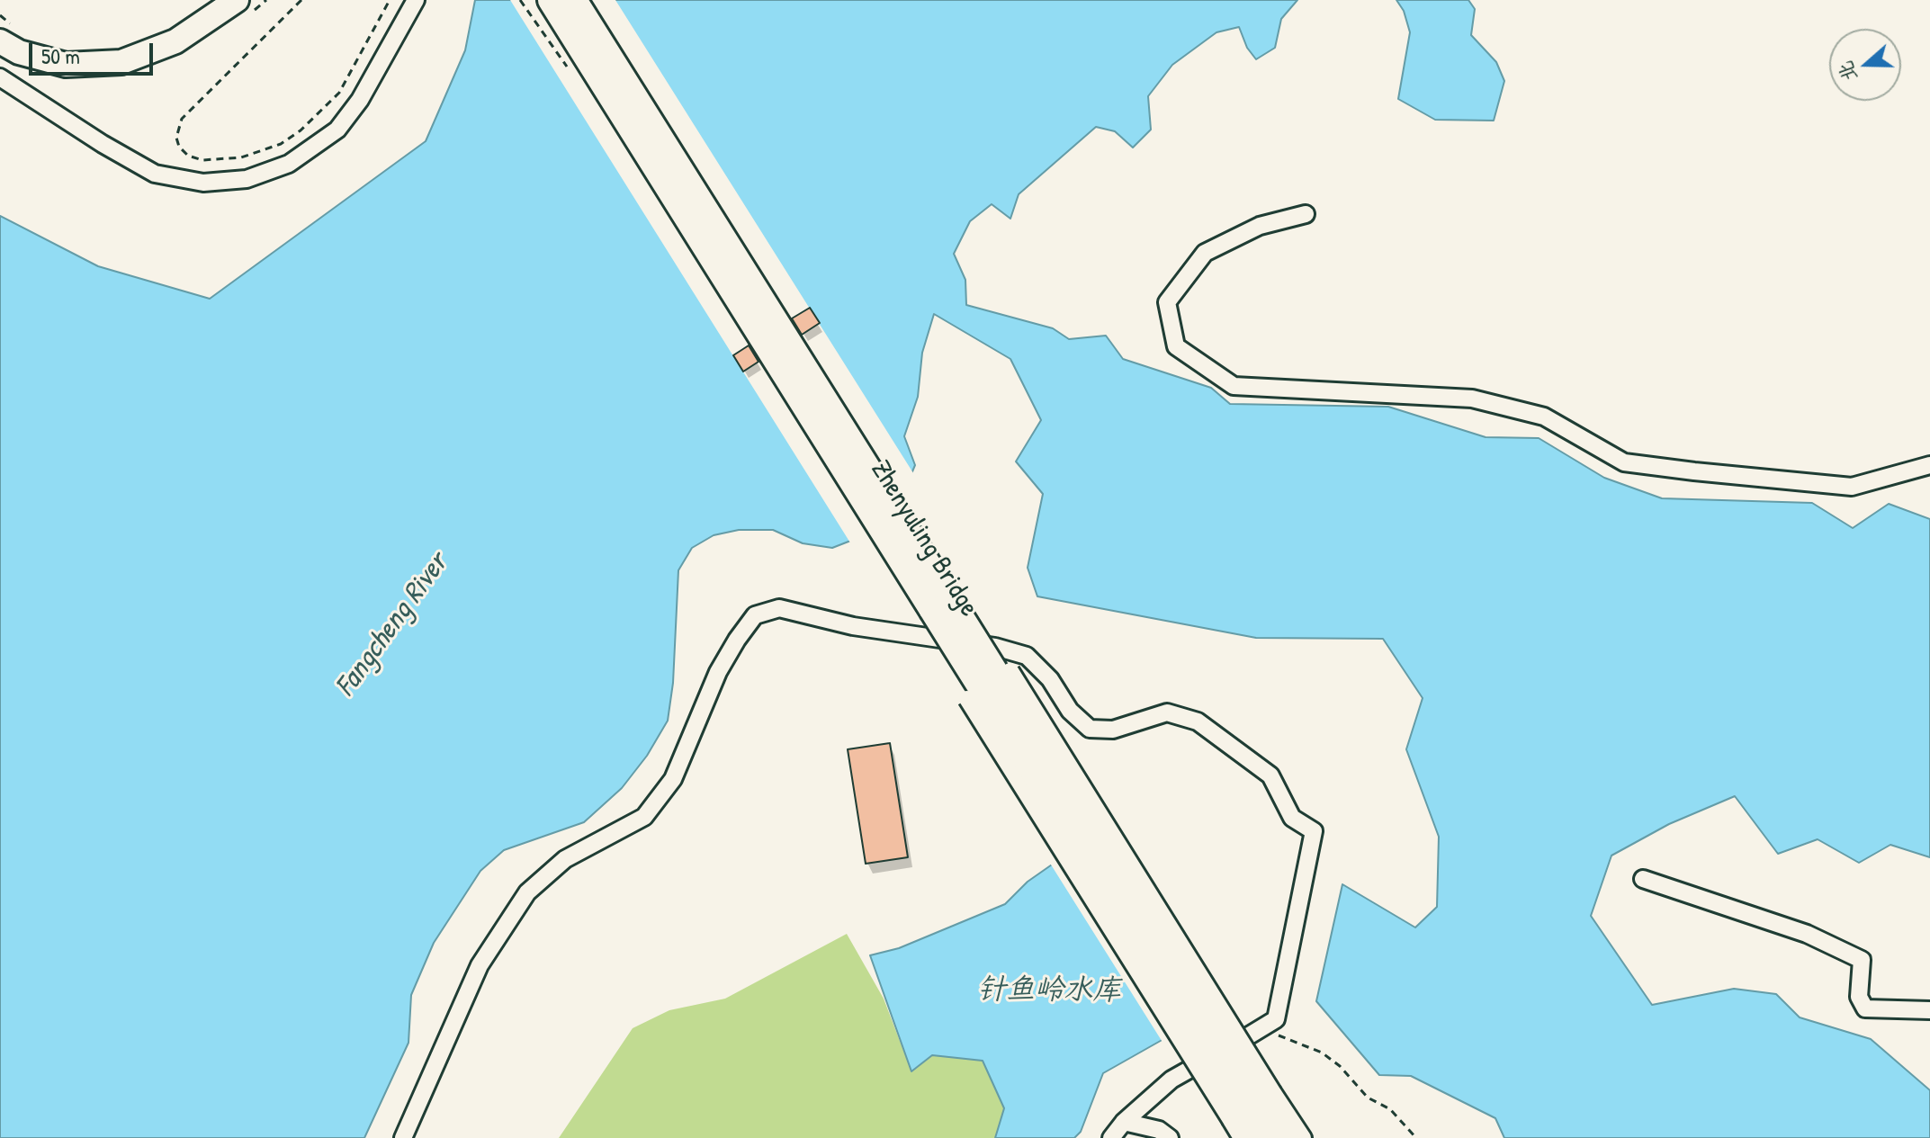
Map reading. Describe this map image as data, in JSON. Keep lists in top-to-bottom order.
{
  "streets": {
    "main road": ["Zhenyuling Bridge"]
  },
  "water": ["Fangcheng River", "针鱼岭水库"],
  "scale_bar": "50 m",
  "north": "left"
}
